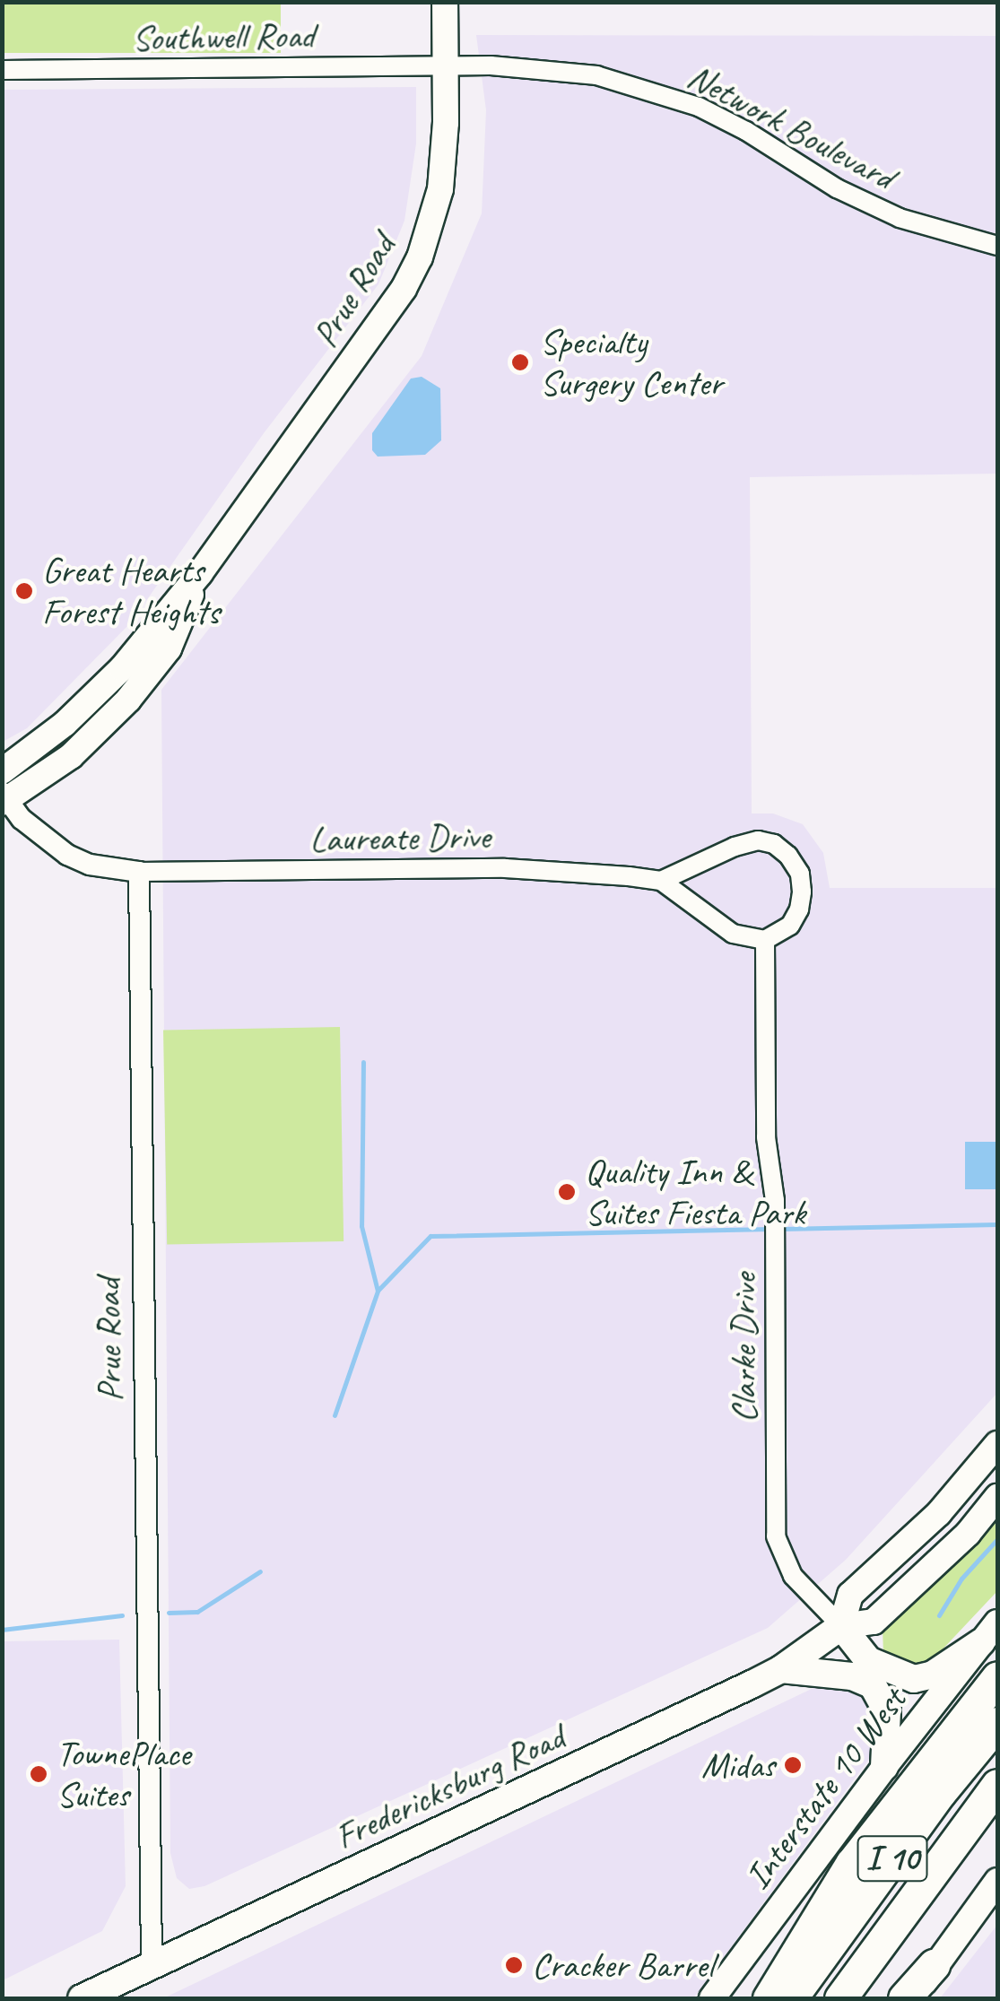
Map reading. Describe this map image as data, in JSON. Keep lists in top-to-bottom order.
{
  "streets": {
    "highway": ["I 10"],
    "main road": ["Prue Road", "Fredericksburg Road", "Interstate 10 West"],
    "street": [
      "Southwell Road",
      "Network Boulevard",
      "Laureate Drive",
      "Clarke Drive"
    ]
  },
  "crossings": [
    ["Southwell Road", "Network Boulevard"],
    ["Southwell Road", "Prue Road"],
    ["Network Boulevard", "Prue Road"],
    ["Prue Road", "Laureate Drive"],
    ["Prue Road", "Fredericksburg Road"],
    ["Laureate Drive", "Clarke Drive"],
    ["Clarke Drive", "Fredericksburg Road"]
  ],
  "places": [
    "Specialty Surgery Center",
    "Great Hearts Forest Heights",
    "Quality Inn & Suites Fiesta Park",
    "Midas",
    "TownePlace Suites",
    "Cracker Barrel"
  ]
}
